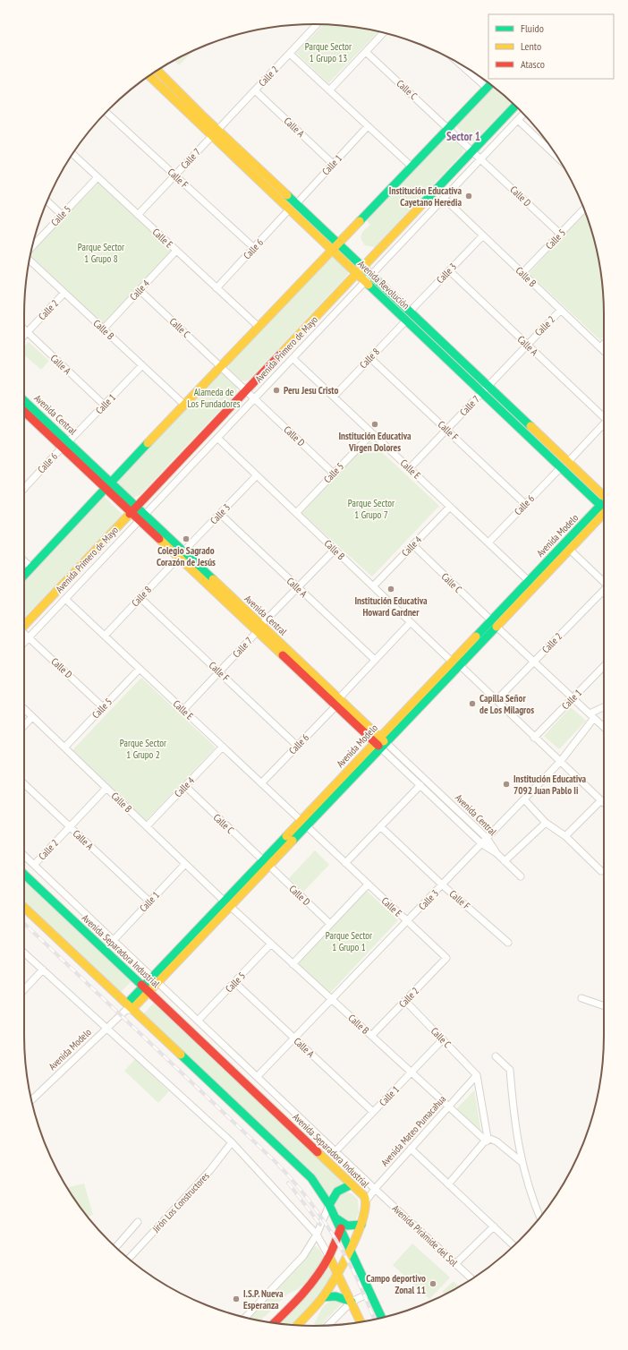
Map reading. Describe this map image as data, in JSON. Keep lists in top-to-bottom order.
{
  "streets": {
    "main road": [
      "Avenida Revolución",
      "Avenida Primero de Mayo",
      "Avenida Central",
      "Avenida Modelo",
      "Avenida Separadora Industrial"
    ],
    "street": [
      "Calle 2",
      "Calle C",
      "Calle A",
      "Calle 7",
      "Calle 1",
      "Calle F",
      "Calle D",
      "Calle 5",
      "Calle E",
      "Calle 6",
      "Calle 3",
      "Calle B",
      "Calle 4",
      "Calle 8",
      "Avenida Mateo Pumacahua",
      "Jirón Los Constructores",
      "Avenida Pirámide del Sol"
    ]
  },
  "crossings": [
    ["Calle 2", "Calle C"],
    ["Calle 2", "Calle A"],
    ["Calle 2", "Calle 7"],
    ["Calle 2", "Calle E"],
    ["Calle 2", "Calle B"],
    ["Calle 2", "Avenida Revolución"],
    ["Calle 2", "Avenida Separadora Industrial"],
    ["Calle C", "Calle 1"],
    ["Calle C", "Calle D"],
    ["Calle C", "Calle 3"],
    ["Calle C", "Calle 4"],
    ["Calle C", "Avenida Primero de Mayo"],
    ["Calle C", "Avenida Modelo"],
    ["Calle C", "Avenida Mateo Pumacahua"],
    ["Calle A", "Calle 1"],
    ["Calle A", "Calle 5"],
    ["Calle A", "Calle 3"],
    ["Calle 7", "Calle F"],
    ["Calle 7", "Calle E"],
    ["Calle 7", "Avenida Revolución"],
    ["Calle 7", "Avenida Central"],
    ["Calle 1", "Calle 6"],
    ["Calle 1", "Calle B"],
    ["Calle 1", "Avenida Revolución"],
    ["Calle 1", "Avenida Central"],
    ["Calle 1", "Avenida Separadora Industrial"],
    ["Calle F", "Calle 6"],
    ["Calle F", "Calle 3"],
    ["Calle F", "Calle 8"],
    ["Calle D", "Calle 5"],
    ["Calle D", "Avenida Primero de Mayo"],
    ["Calle D", "Avenida Modelo"],
    ["Calle 5", "Calle E"],
    ["Calle 5", "Calle B"],
    ["Calle 5", "Avenida Separadora Industrial"],
    ["Calle E", "Calle 6"],
    ["Calle E", "Calle 3"],
    ["Calle E", "Calle 4"],
    ["Calle E", "Avenida Primero de Mayo"],
    ["Calle E", "Calle 8"],
    ["Calle E", "Avenida Modelo"],
    ["Calle 6", "Avenida Revolución"],
    ["Calle 6", "Avenida Central"],
    ["Calle 3", "Calle B"],
    ["Calle 3", "Avenida Revolución"],
    ["Calle 3", "Calle 8"],
    ["Calle 3", "Avenida Central"],
    ["Calle 3", "Avenida Separadora Industrial"],
    ["Calle B", "Calle 4"],
    ["Calle B", "Avenida Primero de Mayo"],
    ["Calle B", "Avenida Modelo"],
    ["Calle B", "Avenida Mateo Pumacahua"],
    ["Avenida Revolución", "Avenida Primero de Mayo"],
    ["Avenida Revolución", "Calle 8"],
    ["Avenida Primero de Mayo", "Avenida Central"],
    ["Calle 8", "Avenida Central"],
    ["Avenida Central", "Avenida Modelo"],
    ["Avenida Modelo", "Avenida Separadora Industrial"],
    ["Avenida Separadora Industrial", "Avenida Mateo Pumacahua"],
    ["Avenida Separadora Industrial", "Avenida Pirámide del Sol"],
    ["Avenida Mateo Pumacahua", "Avenida Pirámide del Sol"]
  ],
  "districts": ["Sector 1"],
  "parks": [
    "Parque Sector 1 Grupo 13",
    "Parque Sector 1 Grupo 8",
    "Alameda de Los Fundadores",
    "Parque Sector 1 Grupo 7",
    "Parque Sector 1 Grupo 2",
    "Parque Sector 1 Grupo 1"
  ],
  "places": [
    "Institución Educativa Cayetano Heredia",
    "Peru Jesu Cristo",
    "Institución Educativa Virgen Dolores",
    "Colegio Sagrado Corazón de Jesús",
    "Institución Educativa Howard Gardner",
    "Capilla Señor de Los Milagros",
    "Institución Educativa 7092 Juan Pablo Ii",
    "Campo deportivo Zonal 11",
    "I.S.P. Nueva Esperanza"
  ],
  "legend": ["Fluido", "Lento", "Atasco"]
}
